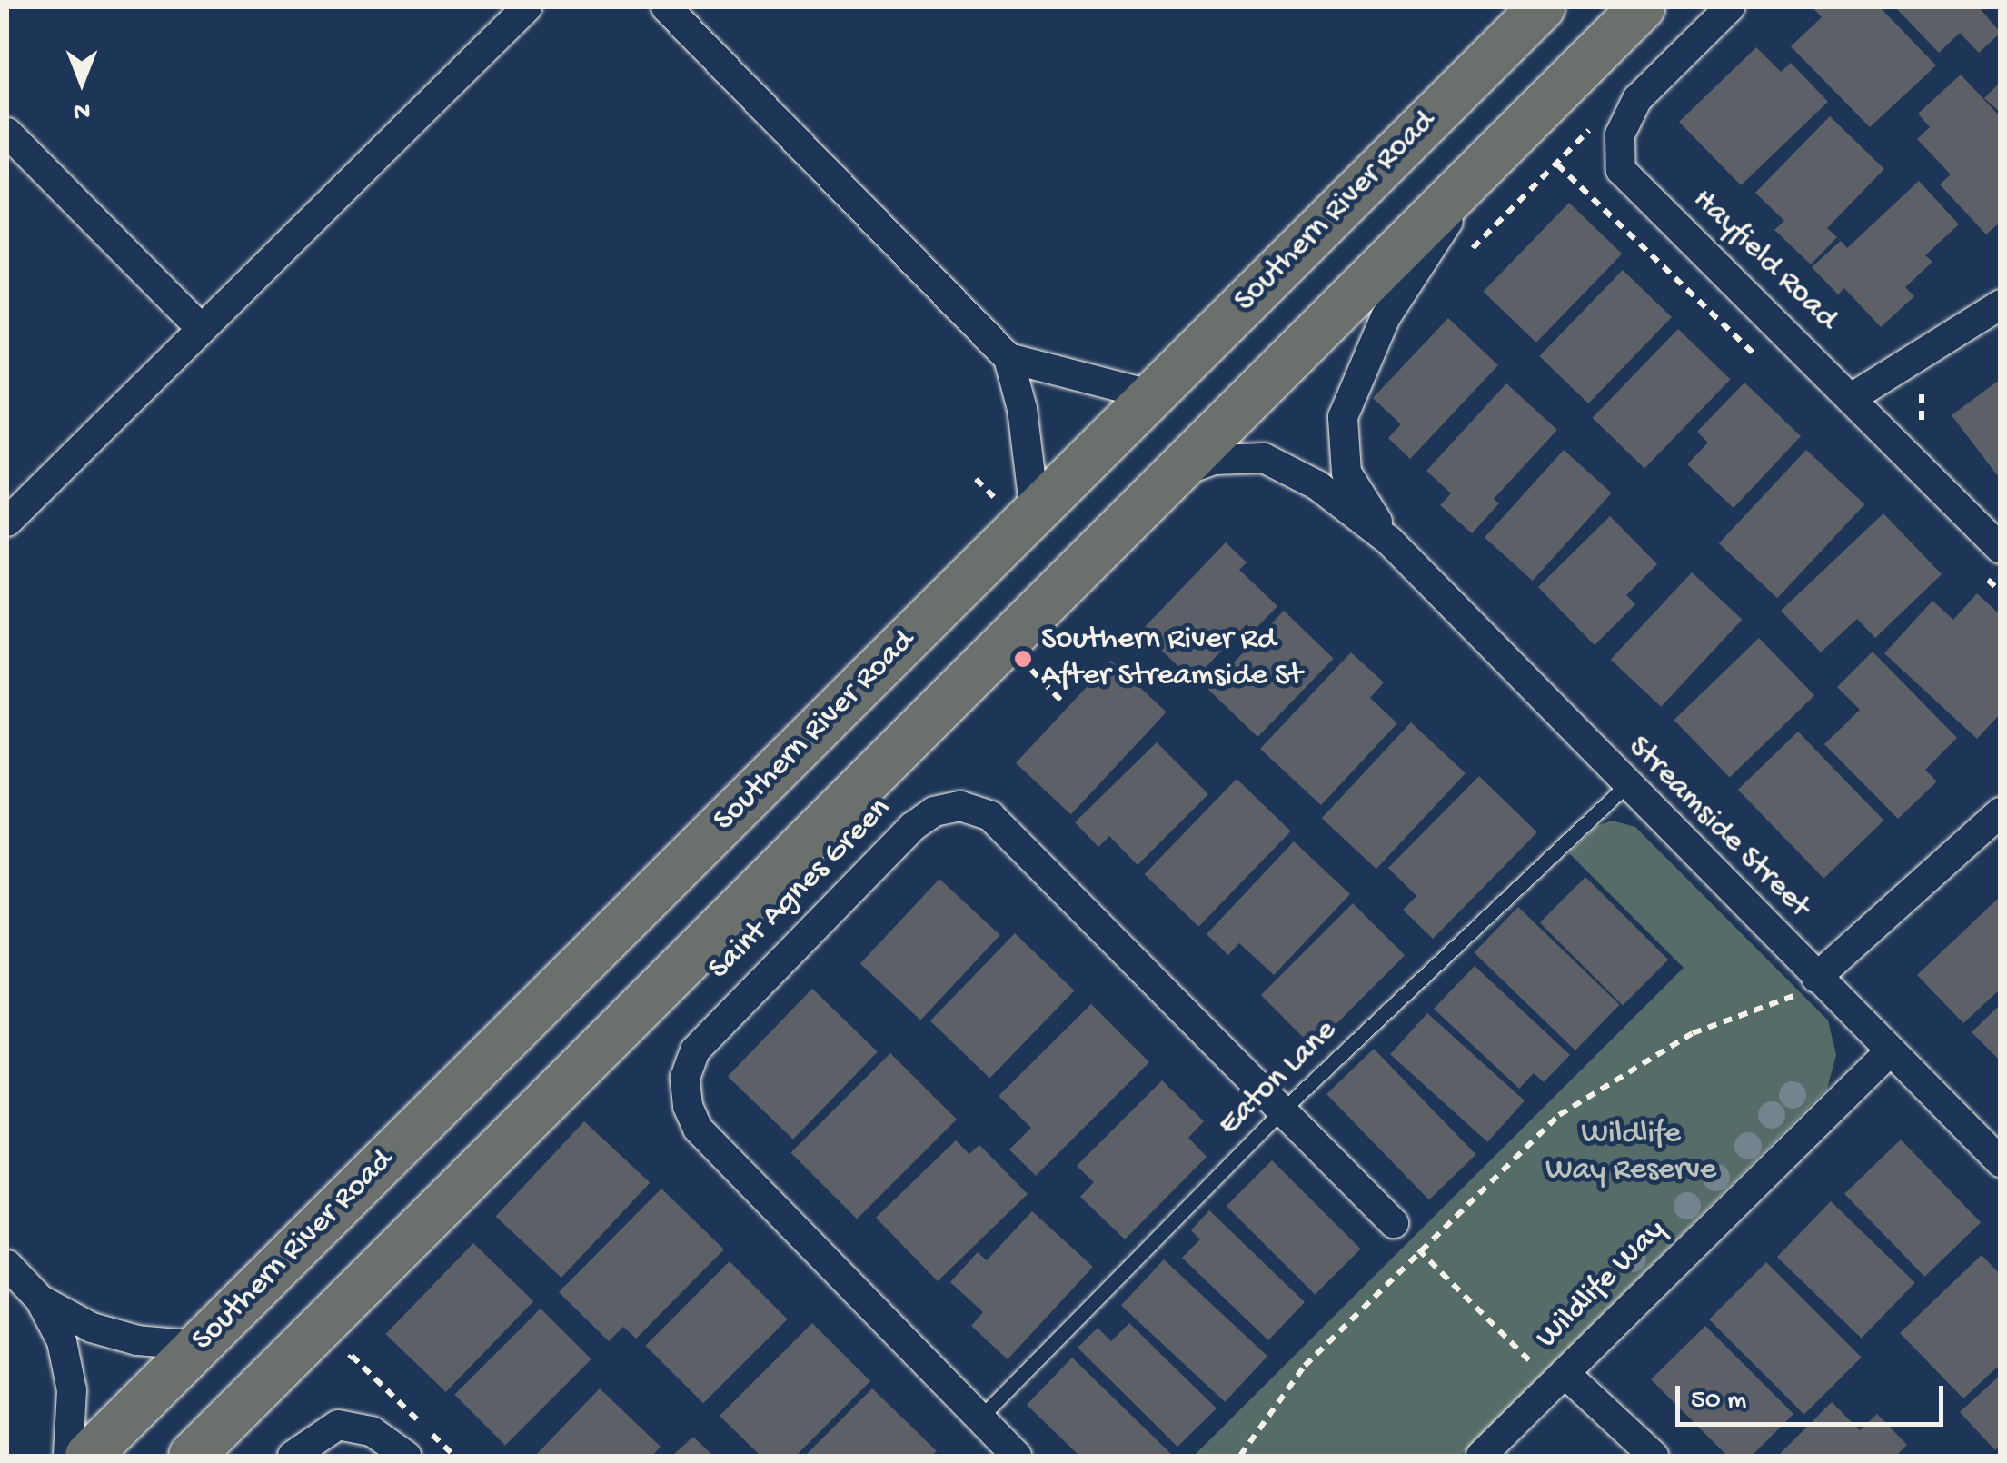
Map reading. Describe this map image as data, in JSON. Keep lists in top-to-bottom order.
{
  "streets": {
    "main road": ["Southern River Road"],
    "street": [
      "Hayfield Road",
      "Streamside Street",
      "Saint Agnes Green",
      "Wildlife Way"
    ],
    "lane": ["Eaton Lane"]
  },
  "crossings": [
    ["Streamside Street", "Eaton Lane"],
    ["Streamside Street", "Wildlife Way"],
    ["Saint Agnes Green", "Eaton Lane"]
  ],
  "parks": ["Wildlife Way Reserve"],
  "places": ["Southern River Rd After Streamside St"],
  "scale_bar": "50 m",
  "north": "bottom"
}
